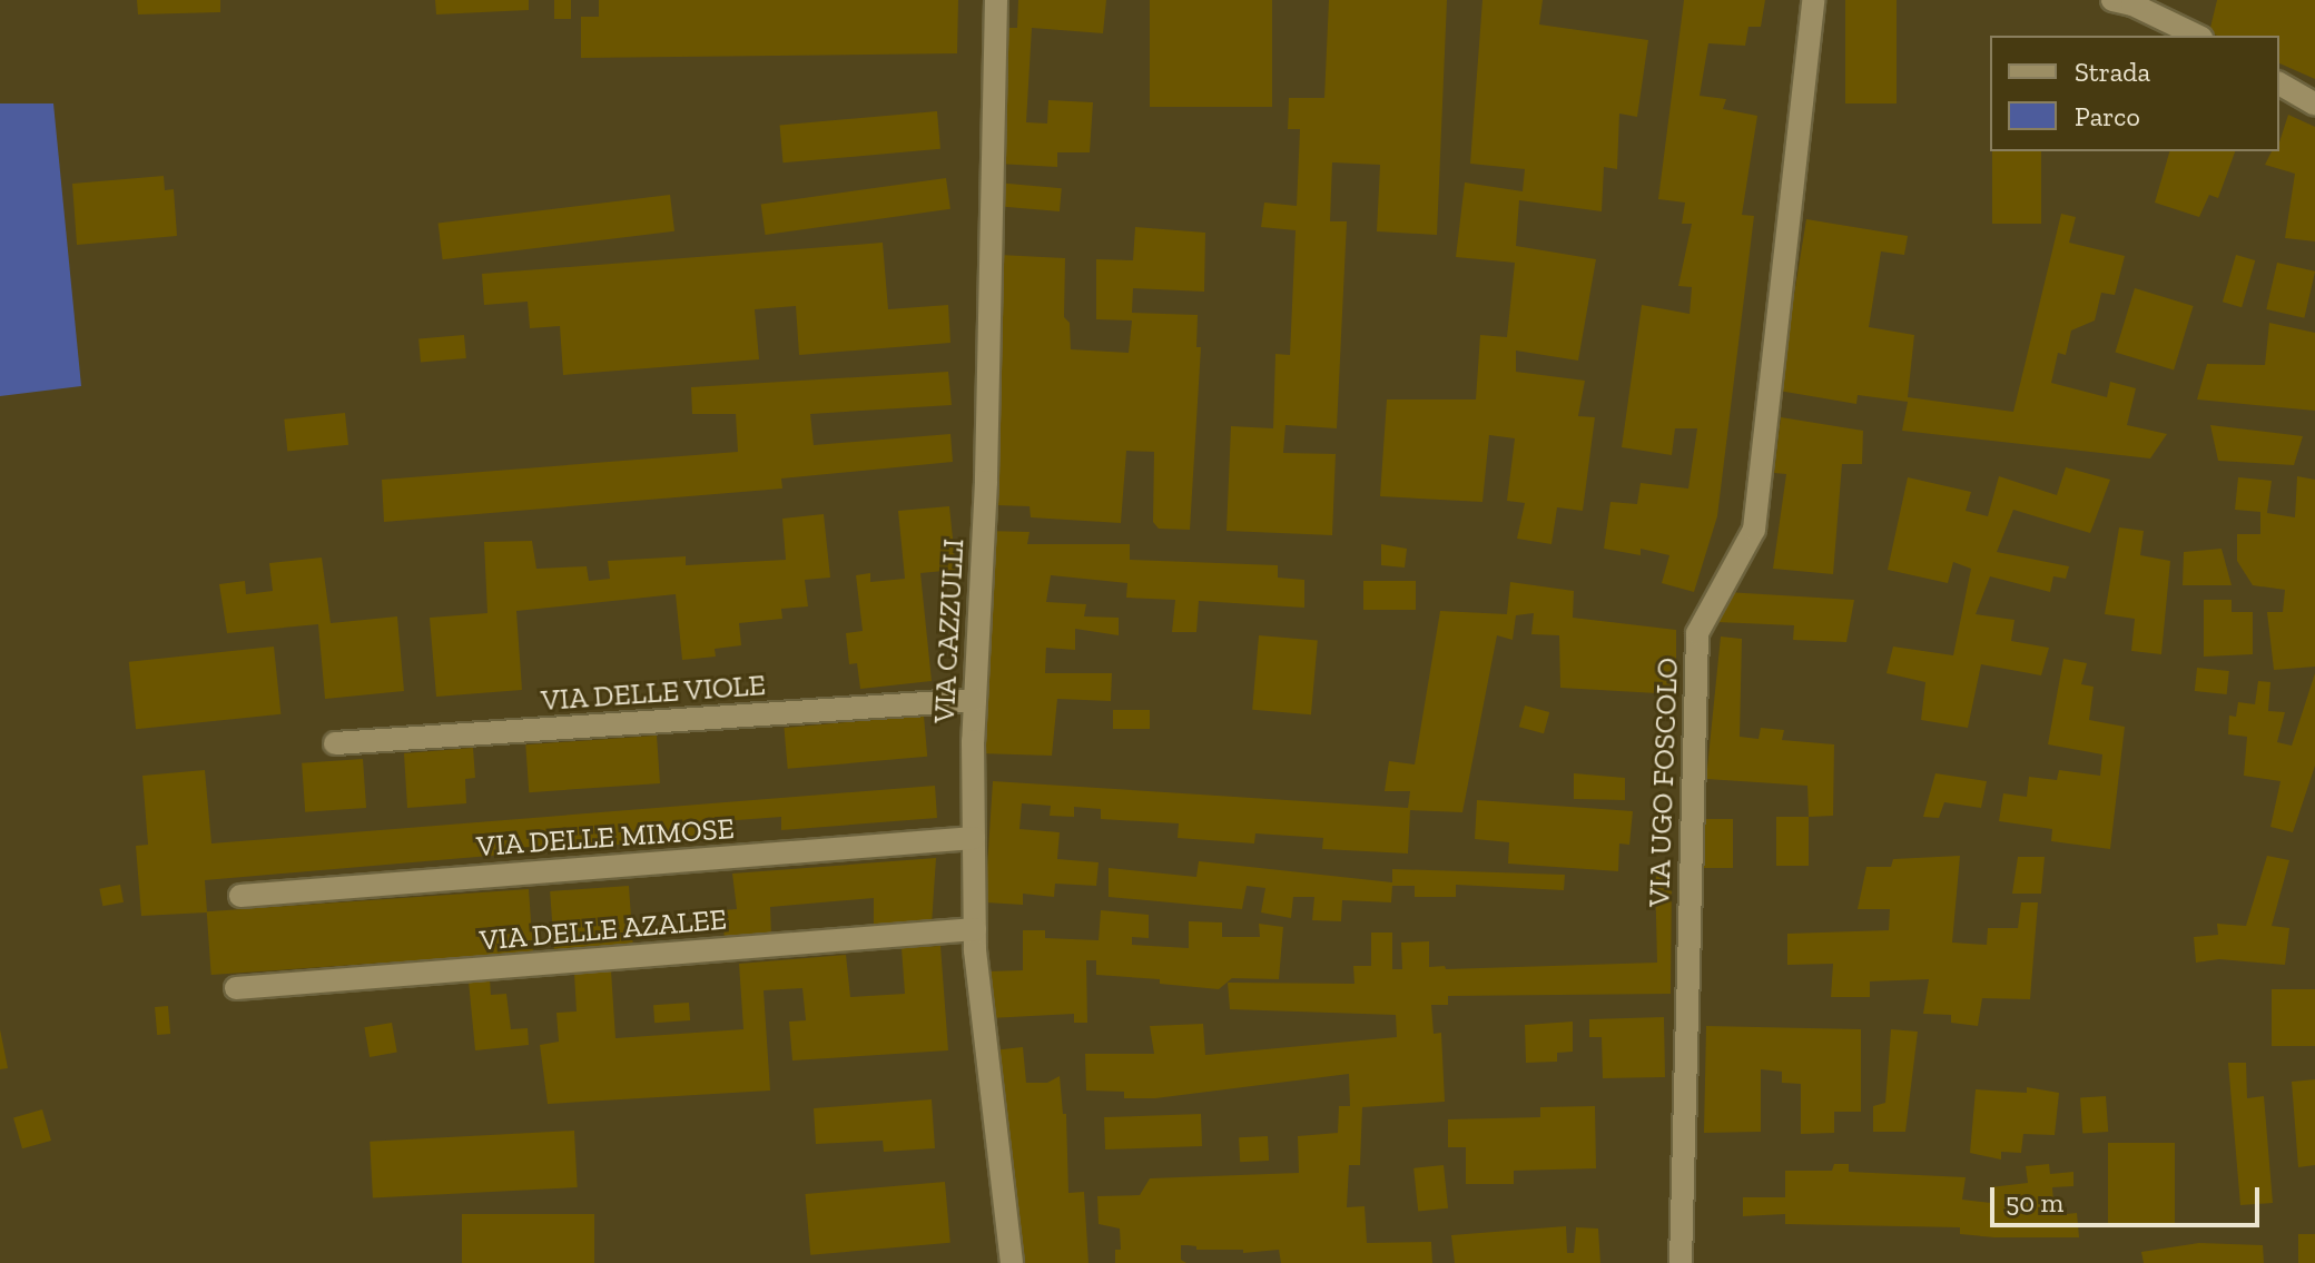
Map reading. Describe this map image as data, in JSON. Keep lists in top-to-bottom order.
{
  "streets": {
    "street": [
      "VIA CAZZULLI",
      "VIA DELLE VIOLE",
      "VIA UGO FOSCOLO",
      "VIA DELLE MIMOSE",
      "VIA DELLE AZALEE"
    ]
  },
  "crossings": [
    ["VIA CAZZULLI", "VIA DELLE VIOLE"],
    ["VIA CAZZULLI", "VIA DELLE MIMOSE"],
    ["VIA CAZZULLI", "VIA DELLE AZALEE"]
  ],
  "legend": ["Strada", "Parco"],
  "scale_bar": "50 m"
}
